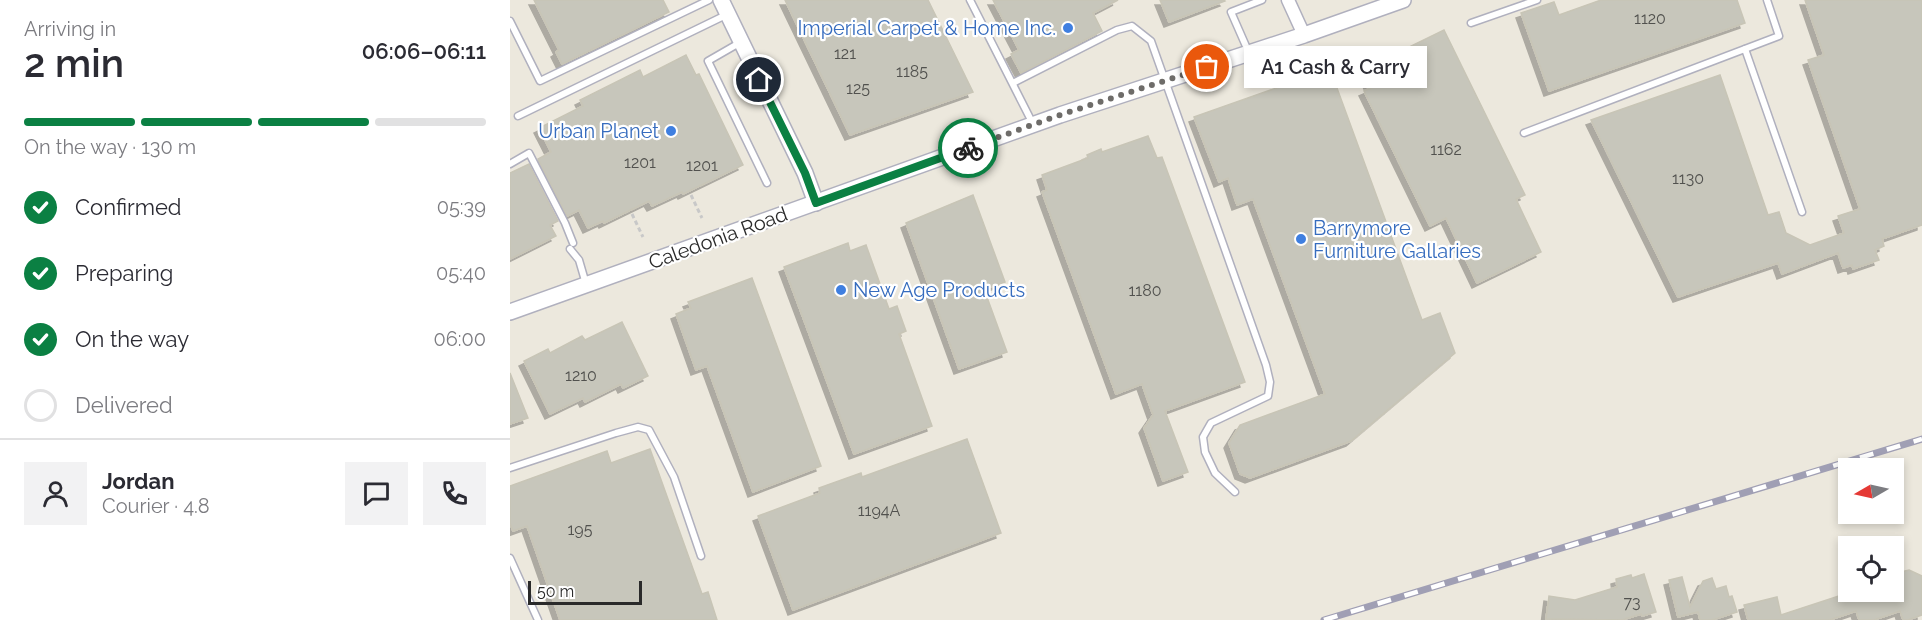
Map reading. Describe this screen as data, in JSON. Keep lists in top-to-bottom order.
{
  "streets": {
    "street": ["Caledonia Road"]
  },
  "places": [
    "Imperial Carpet & Home Inc.",
    "A1 Cash & Carry",
    "Urban Planet",
    "Barrymore Furniture Gallaries",
    "New Age Products"
  ],
  "house_numbers": [
    "1120",
    "121",
    "1185",
    "125",
    "1162",
    "1201",
    "1201",
    "1130",
    "1180",
    "1210",
    "1194A",
    "195",
    "73"
  ],
  "scale_bar": "50 m",
  "north": "left",
  "page": {
    "heading": ["2 min", "Arriving in", "06:06–06:11"],
    "panel": ["Jordan", "Courier · 4.8"],
    "bubble": "A1 Cash & Carry",
    "bar": "On the way · 130 m",
    "list": [
      ["Confirmed", "05:39"],
      ["Preparing", "05:40"],
      ["On the way", "06:00"],
      "Delivered"
    ],
    "scale": "50 m"
  }
}
